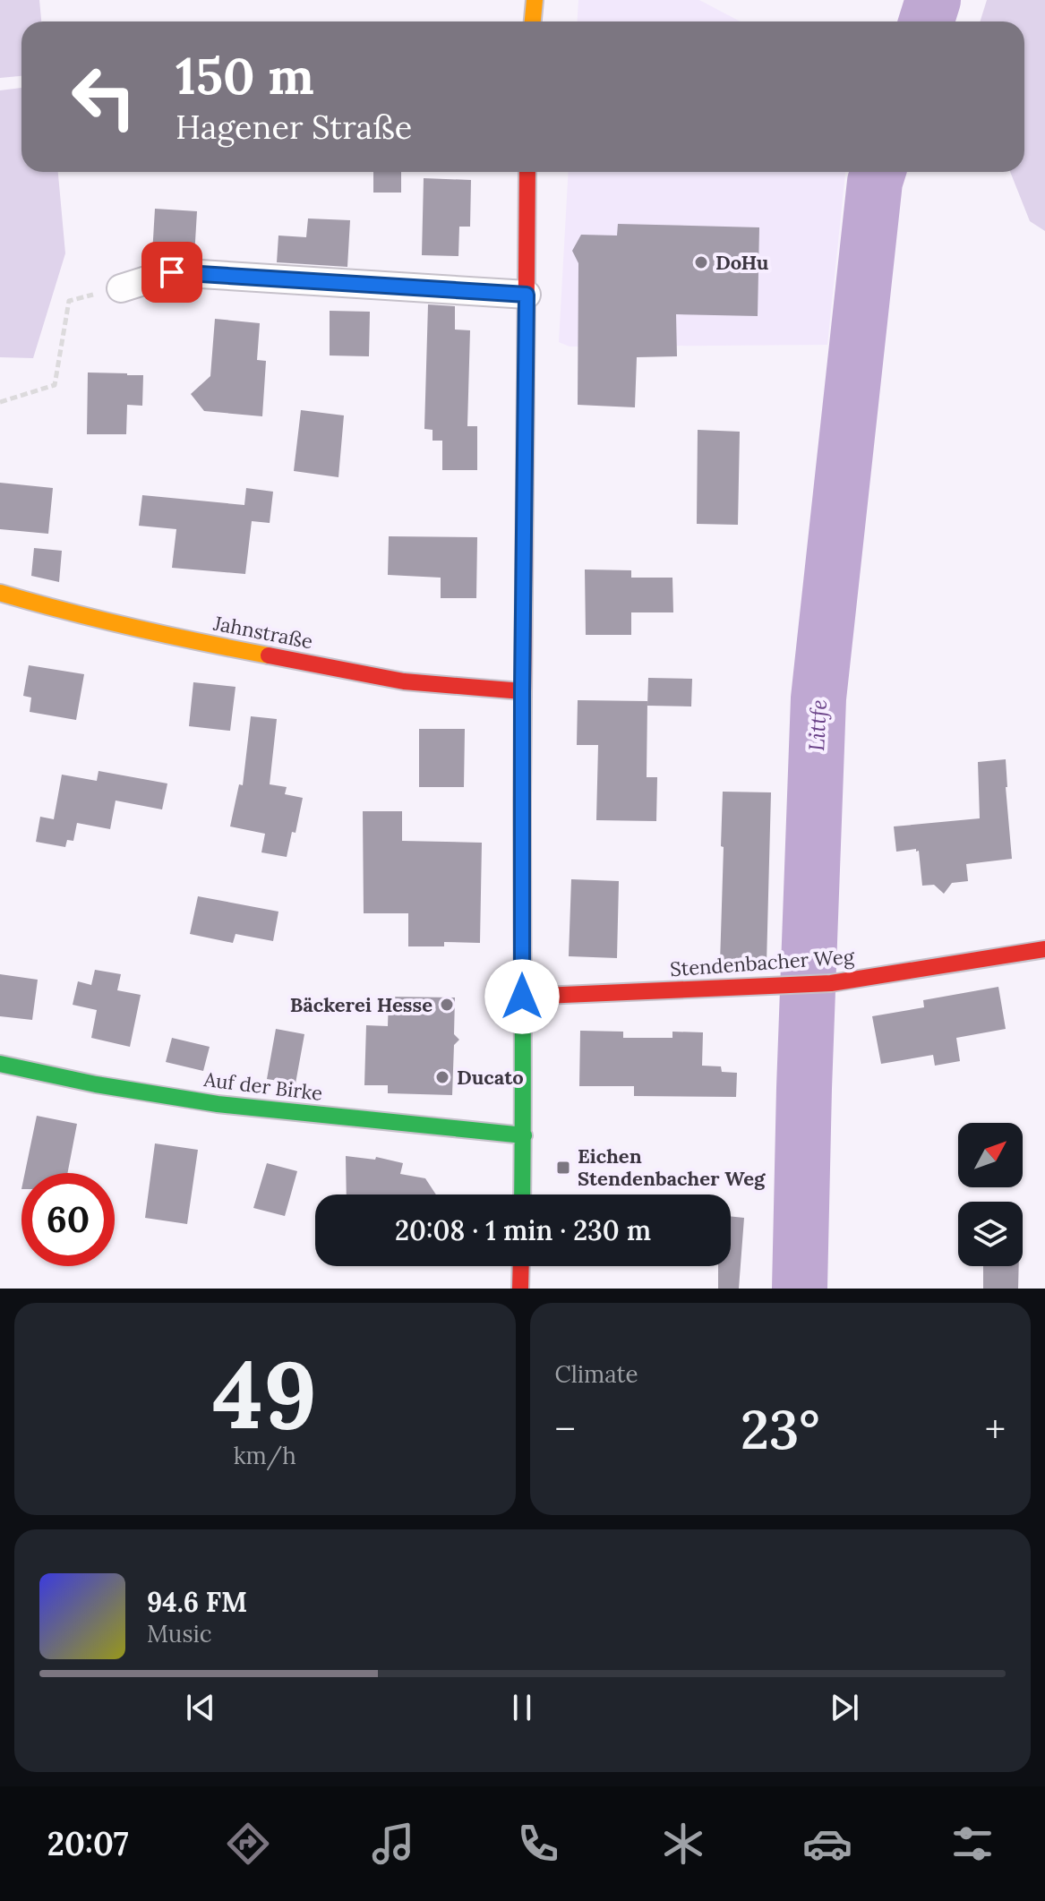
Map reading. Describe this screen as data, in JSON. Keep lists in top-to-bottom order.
{
  "streets": {
    "street": ["Jahnstraße", "Stendenbacher Weg", "Auf der Birke"]
  },
  "water": ["Littfe"],
  "places": {
    "other": ["DoHu", "Bäckerei Hesse", "Ducato"],
    "transit": ["Eichen Stendenbacher Weg"]
  },
  "north": "top right",
  "page": {
    "turn": ["150 m", "Hagener Straße"],
    "limit": "60",
    "trip": "20:08 · 1 min · 230 m",
    "tile": [
      ["49", "km/h"],
      "Climate"
    ],
    "heat": ["−", "23°", "+"],
    "song": ["94.6 FM", "Music"],
    "tabs": "20:07"
  }
}
